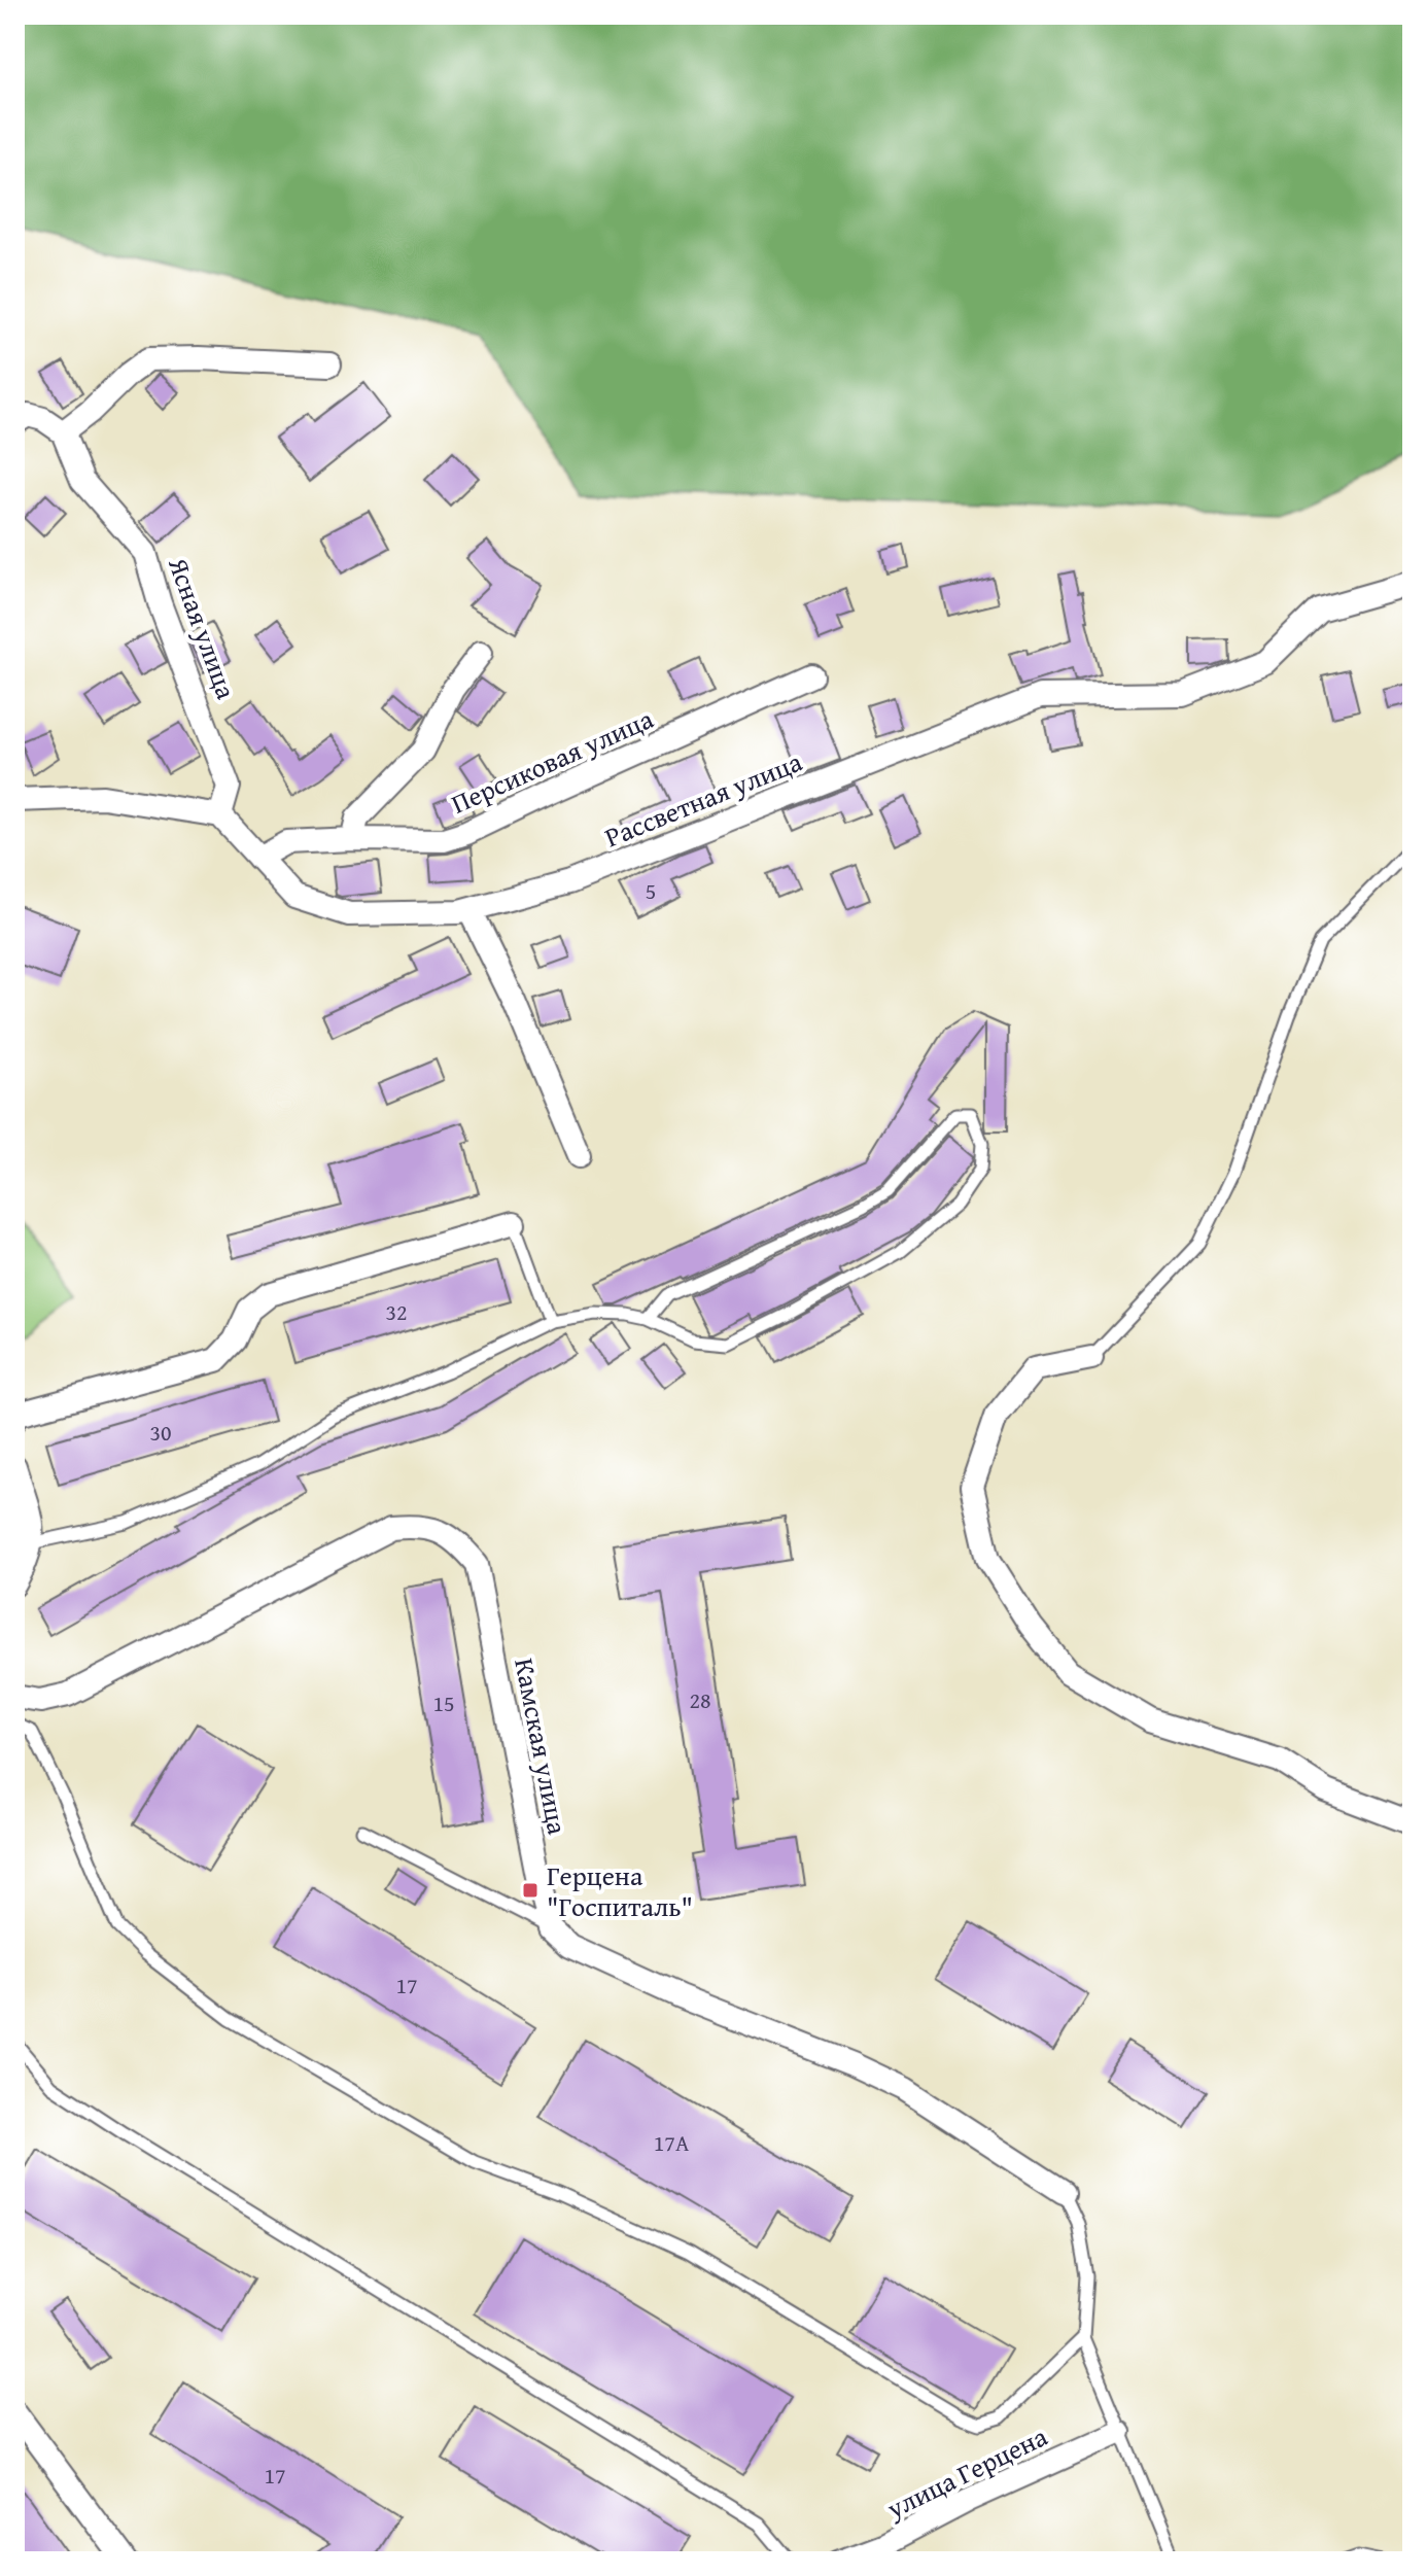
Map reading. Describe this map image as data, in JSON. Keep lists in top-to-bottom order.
{
  "streets": {
    "street": [
      "Ясная улица",
      "Персиковая улица",
      "Рассветная улица",
      "Камская улица",
      "улица Герцена"
    ]
  },
  "crossings": [
    ["Ясная улица", "Рассветная улица"],
    ["Персиковая улица", "Рассветная улица"]
  ],
  "places": {
    "transit": ["Герцена \"Госпиталь\""]
  },
  "house_numbers": [
    "5",
    "32",
    "30",
    "28",
    "15",
    "17",
    "17А",
    "17"
  ]
}
